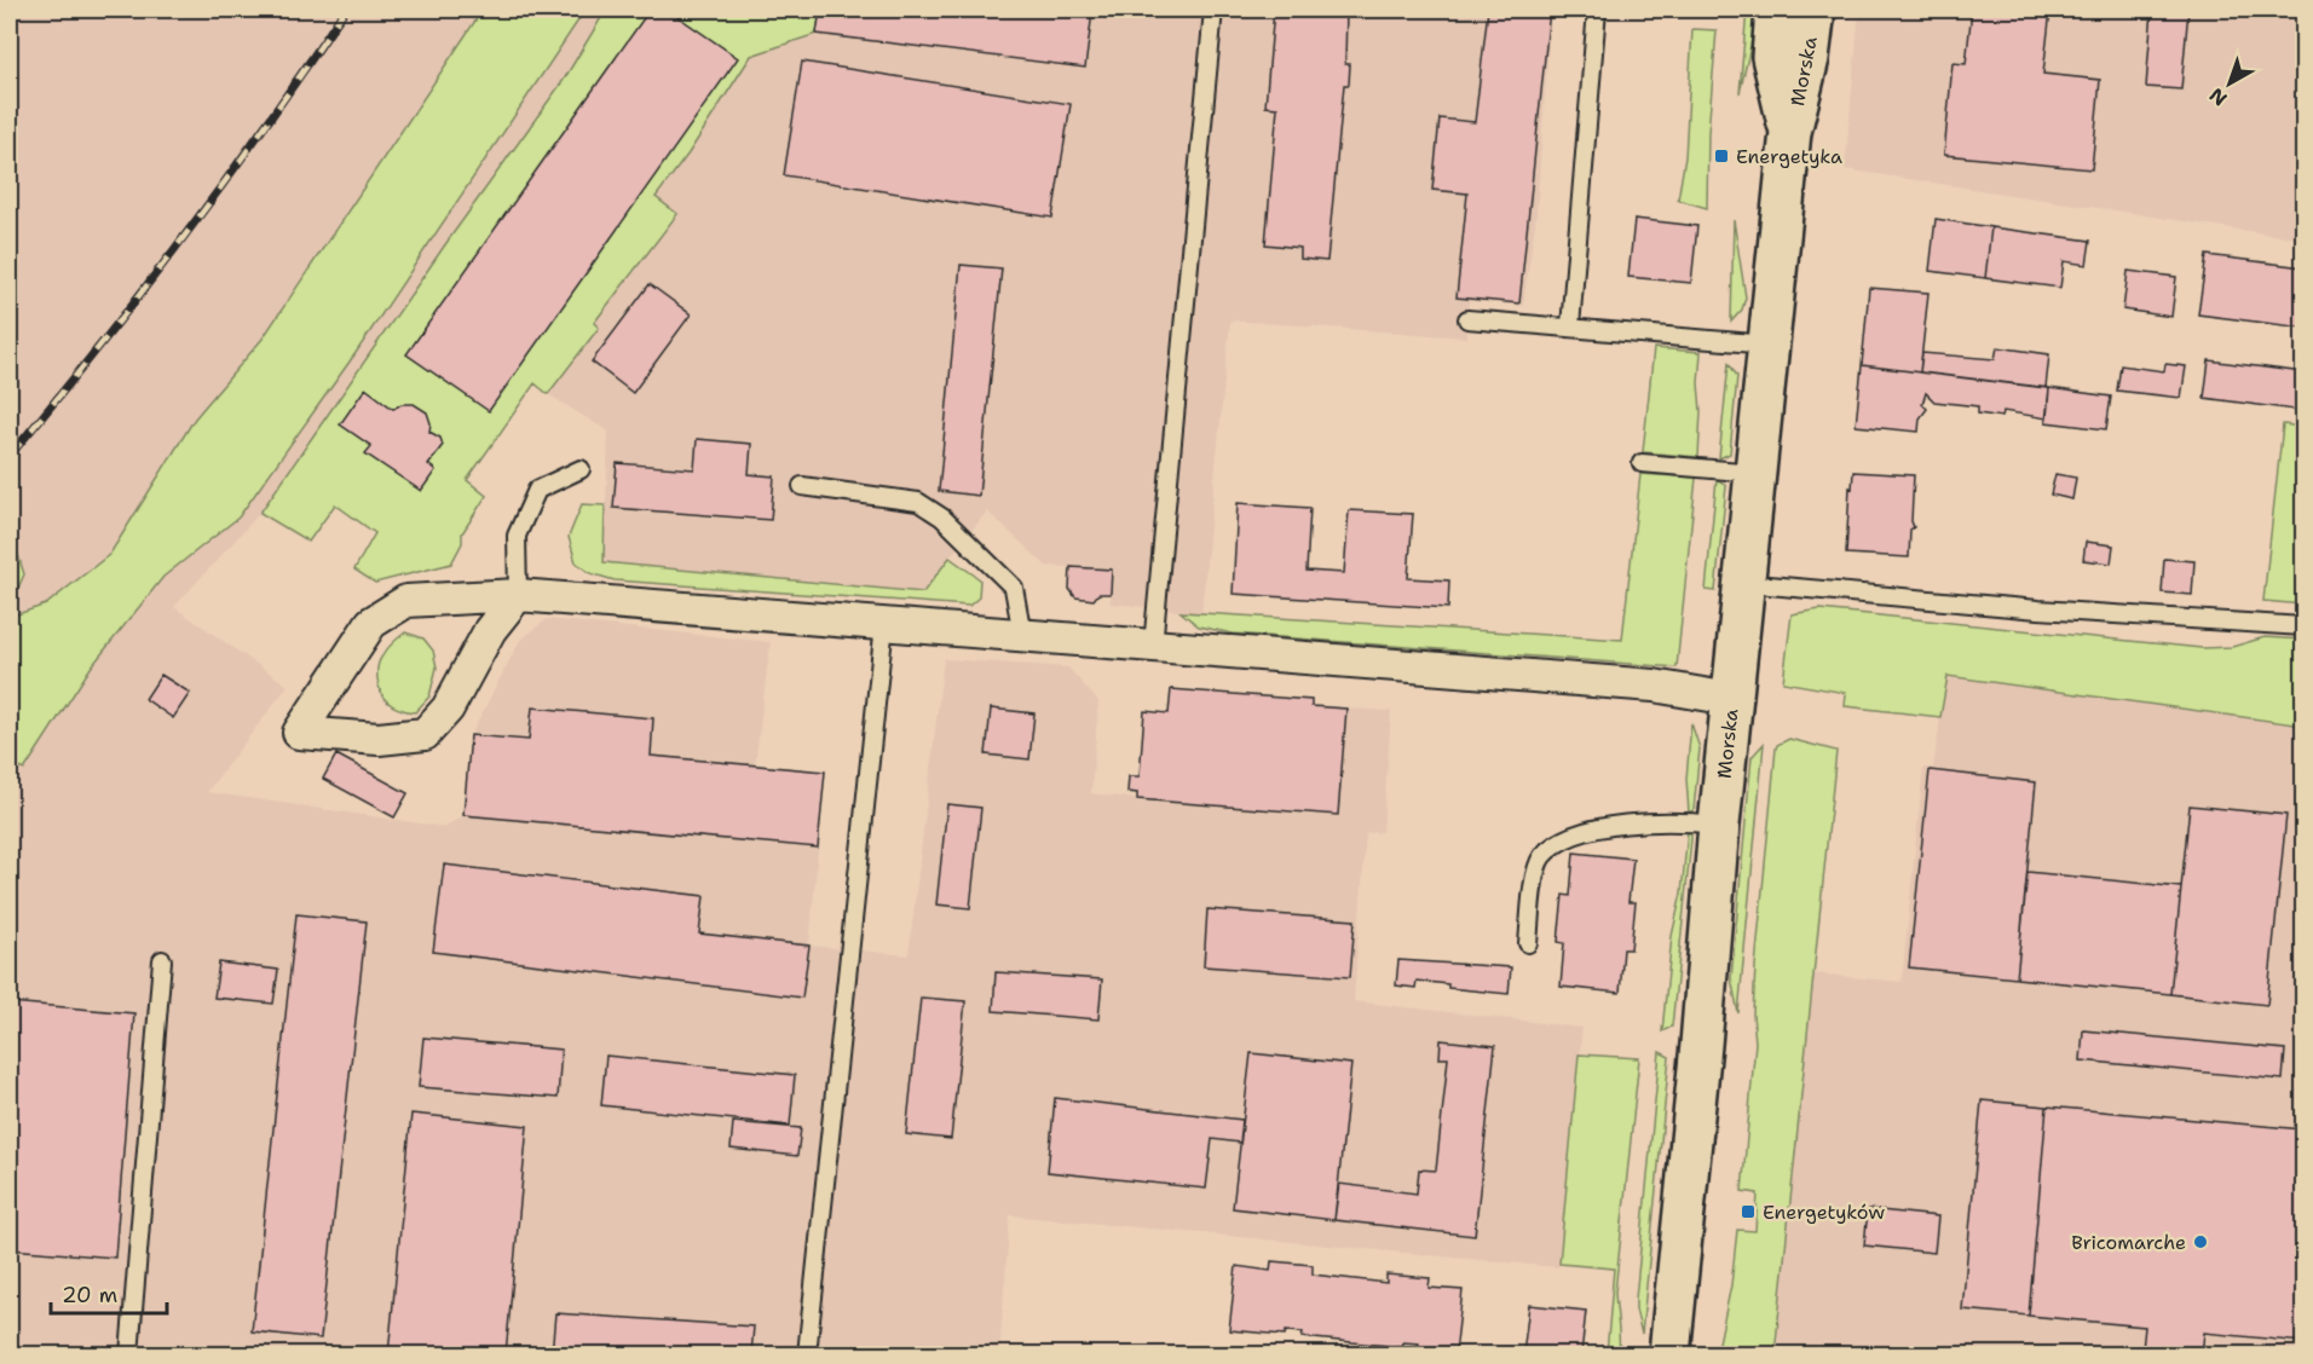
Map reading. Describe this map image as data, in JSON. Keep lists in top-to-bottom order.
{
  "streets": {
    "street": ["Morska"]
  },
  "places": {
    "transit": ["Energetyka", "Energetyków"],
    "other": ["Bricomarche"]
  },
  "scale_bar": "20 m",
  "north": "bottom left"
}
